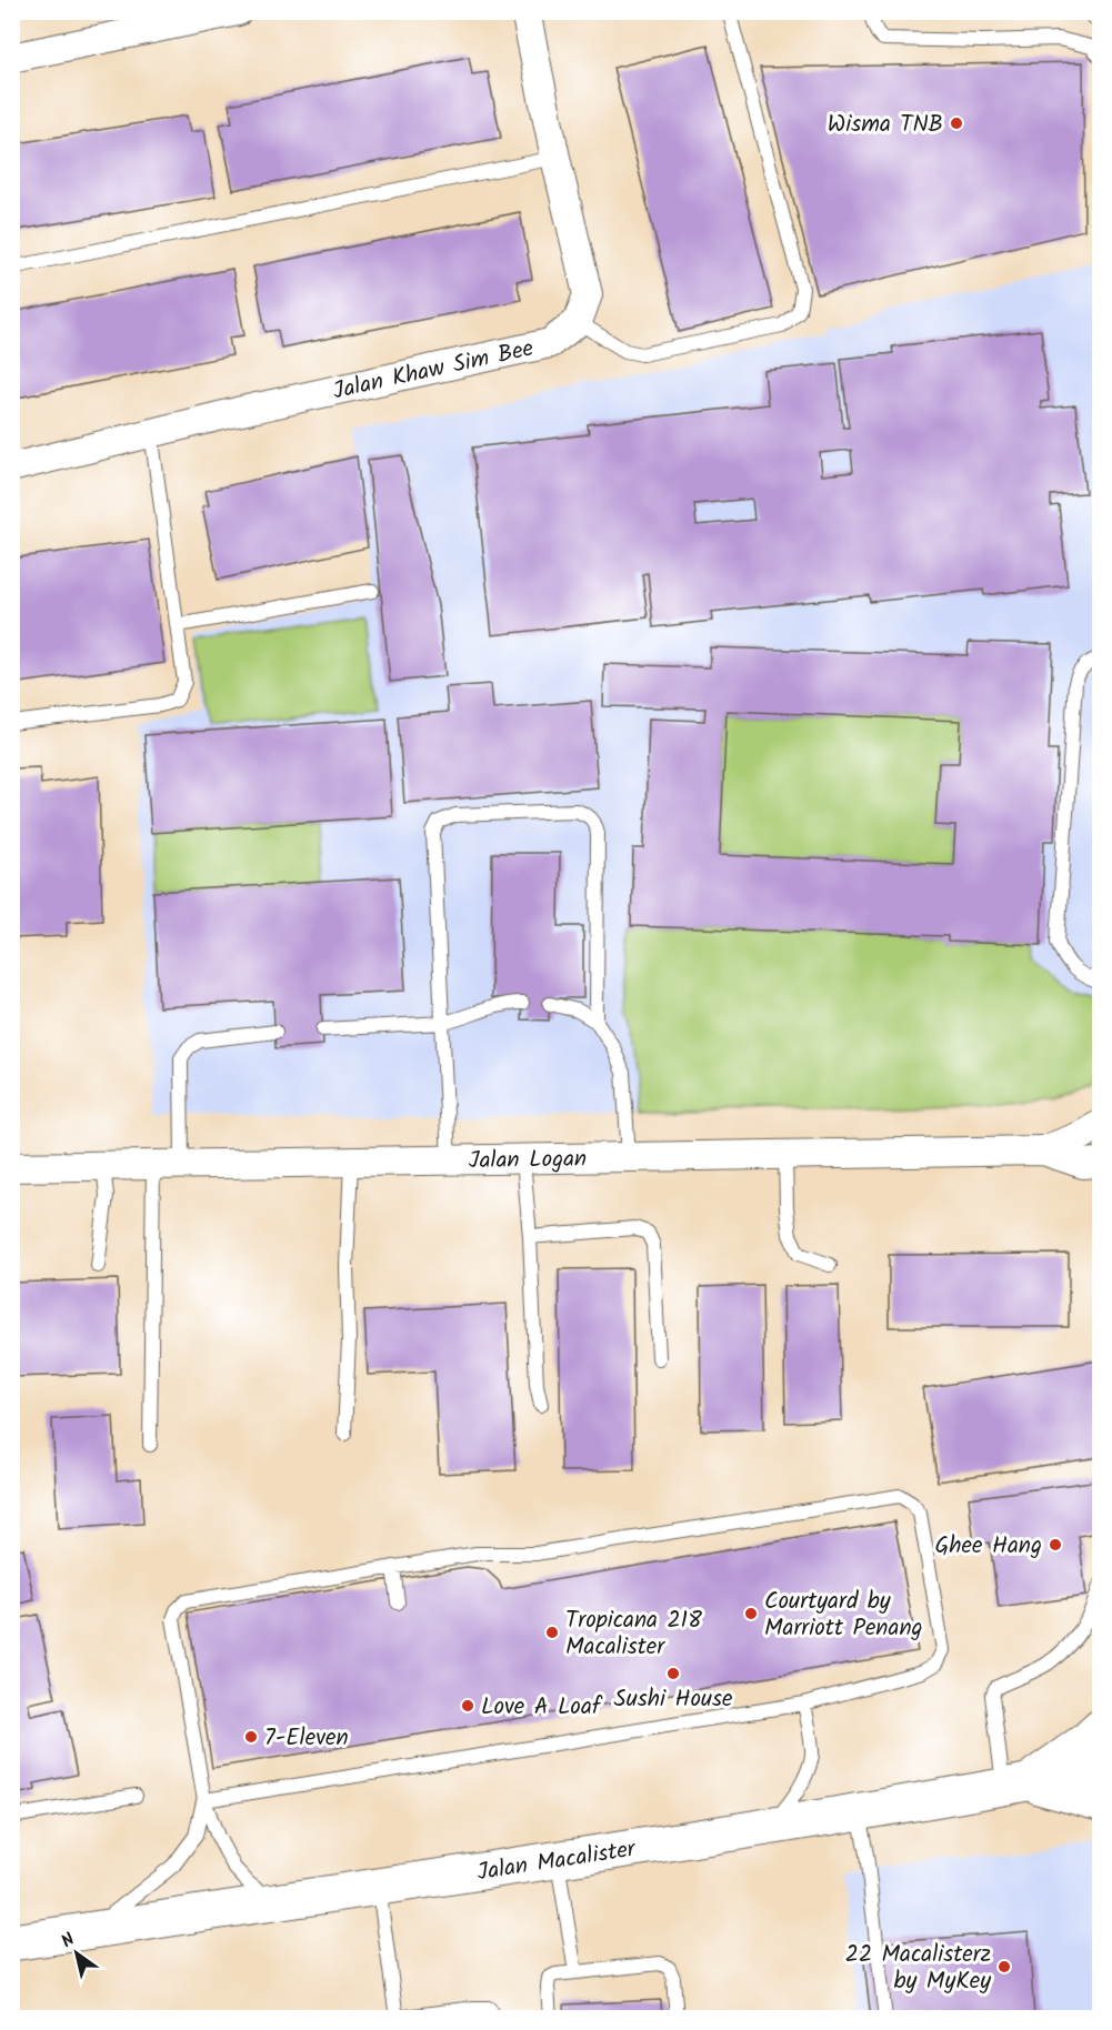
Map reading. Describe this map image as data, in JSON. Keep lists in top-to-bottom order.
{
  "streets": {
    "main road": ["Jalan Macalister"],
    "street": ["Jalan Khaw Sim Bee", "Jalan Logan"]
  },
  "places": [
    "Wisma TNB",
    "Ghee Hang",
    "Courtyard by Marriott Penang",
    "Tropicana 218 Macalister",
    "Sushi House",
    "Love A Loaf",
    "7-Eleven",
    "22 Macalisterz by MyKey"
  ],
  "north": "top left"
}
